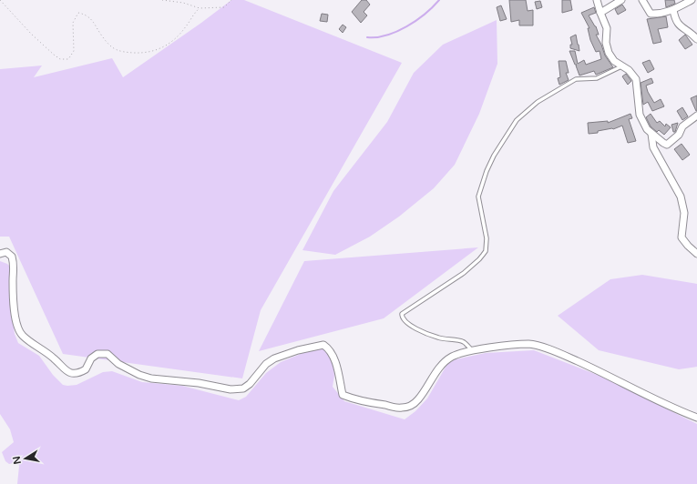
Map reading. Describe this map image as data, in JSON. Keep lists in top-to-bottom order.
{
  "north": "left"
}
